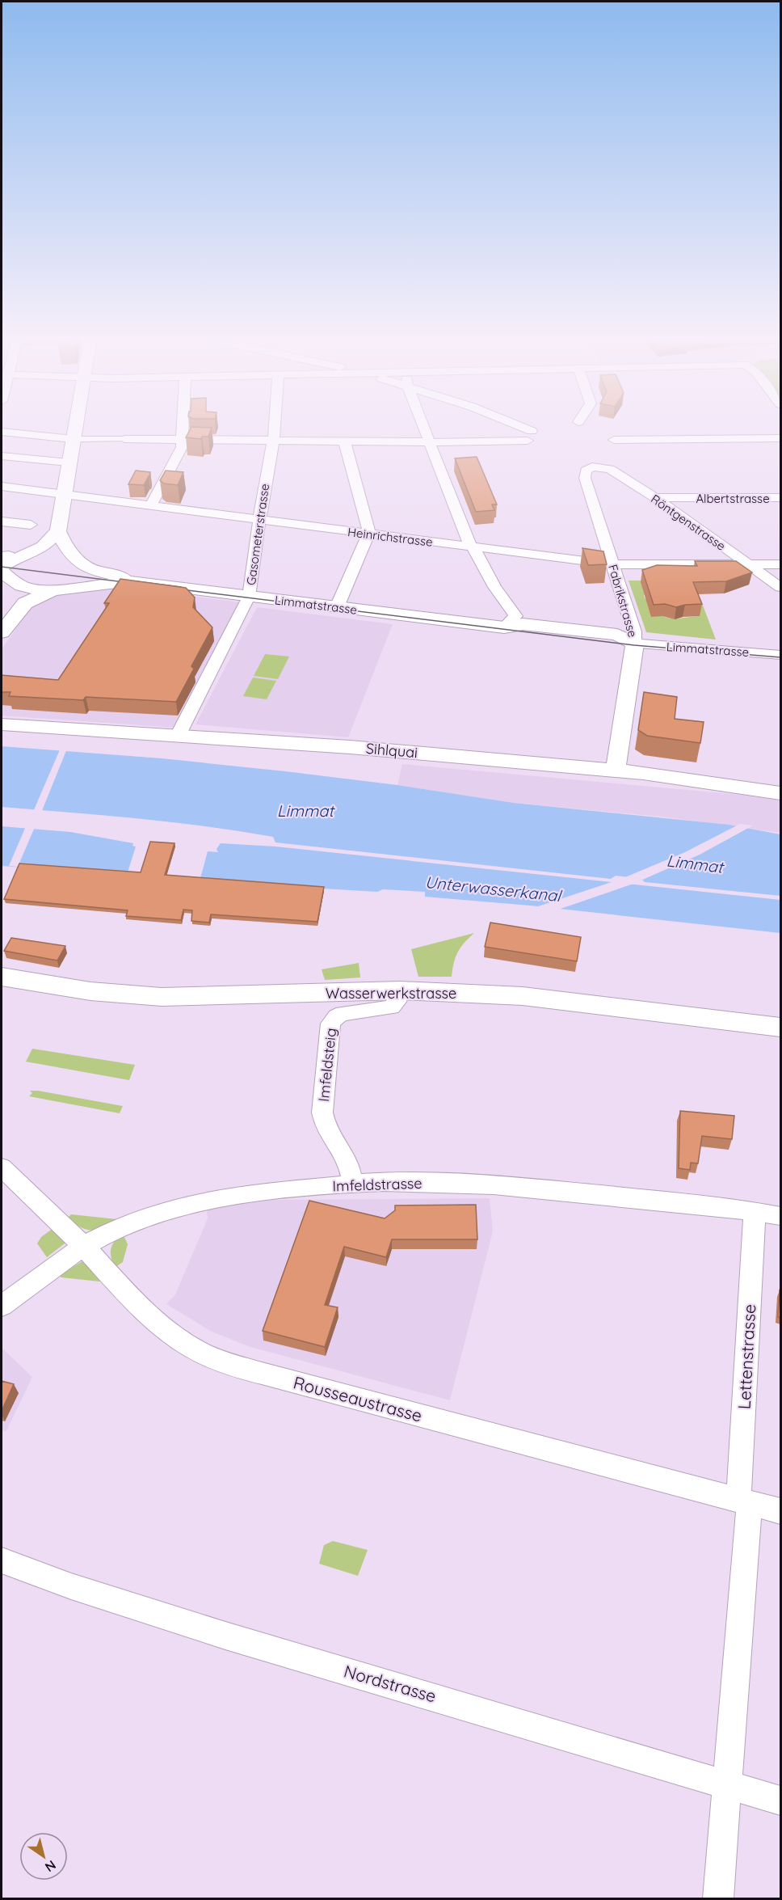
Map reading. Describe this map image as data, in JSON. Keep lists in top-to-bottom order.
{
  "streets": {
    "street": [
      "Albertstrasse",
      "Röntgenstrasse",
      "Gasometerstrasse",
      "Heinrichstrasse",
      "Fabrikstrasse",
      "Limmatstrasse",
      "Sihlquai",
      "Wasserwerkstrasse",
      "Imfeldsteig",
      "Imfeldstrasse",
      "Lettenstrasse",
      "Rousseaustrasse",
      "Nordstrasse"
    ]
  },
  "crossings": [
    ["Albertstrasse", "Röntgenstrasse"],
    ["Röntgenstrasse", "Heinrichstrasse"],
    ["Röntgenstrasse", "Fabrikstrasse"],
    ["Gasometerstrasse", "Heinrichstrasse"],
    ["Gasometerstrasse", "Limmatstrasse"],
    ["Gasometerstrasse", "Sihlquai"],
    ["Heinrichstrasse", "Fabrikstrasse"],
    ["Fabrikstrasse", "Limmatstrasse"],
    ["Fabrikstrasse", "Sihlquai"],
    ["Wasserwerkstrasse", "Imfeldsteig"],
    ["Imfeldsteig", "Imfeldstrasse"],
    ["Imfeldstrasse", "Lettenstrasse"],
    ["Imfeldstrasse", "Rousseaustrasse"],
    ["Lettenstrasse", "Rousseaustrasse"],
    ["Lettenstrasse", "Nordstrasse"]
  ],
  "water": ["Limmat", "Unterwasserkanal"],
  "north": "bottom right"
}
